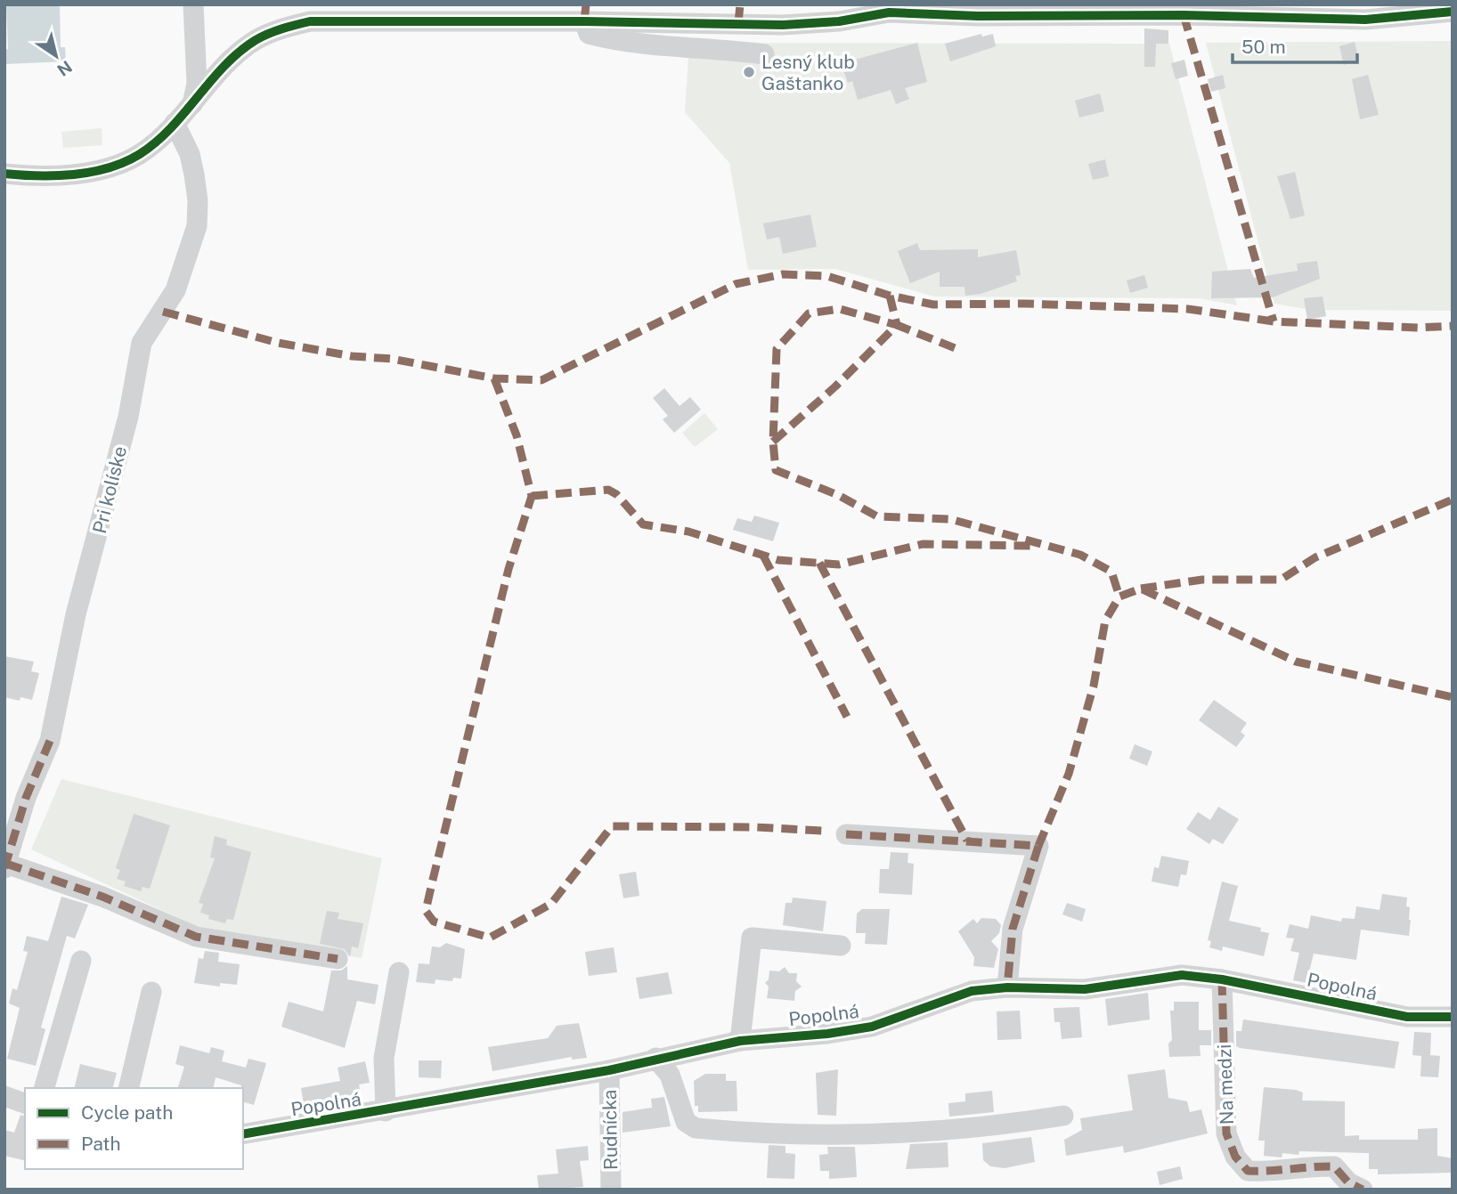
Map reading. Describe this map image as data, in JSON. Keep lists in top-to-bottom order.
{
  "streets": {
    "street": [
      "Pri kolíske",
      "Popolná",
      "Na medzi",
      "Rudnícka"
    ]
  },
  "crossings": [
    ["Popolná", "Na medzi"],
    ["Popolná", "Rudnícka"]
  ],
  "places": ["Lesný klub Gaštanko"],
  "legend": ["Cycle path", "Path"],
  "scale_bar": "50 m",
  "north": "bottom right"
}
